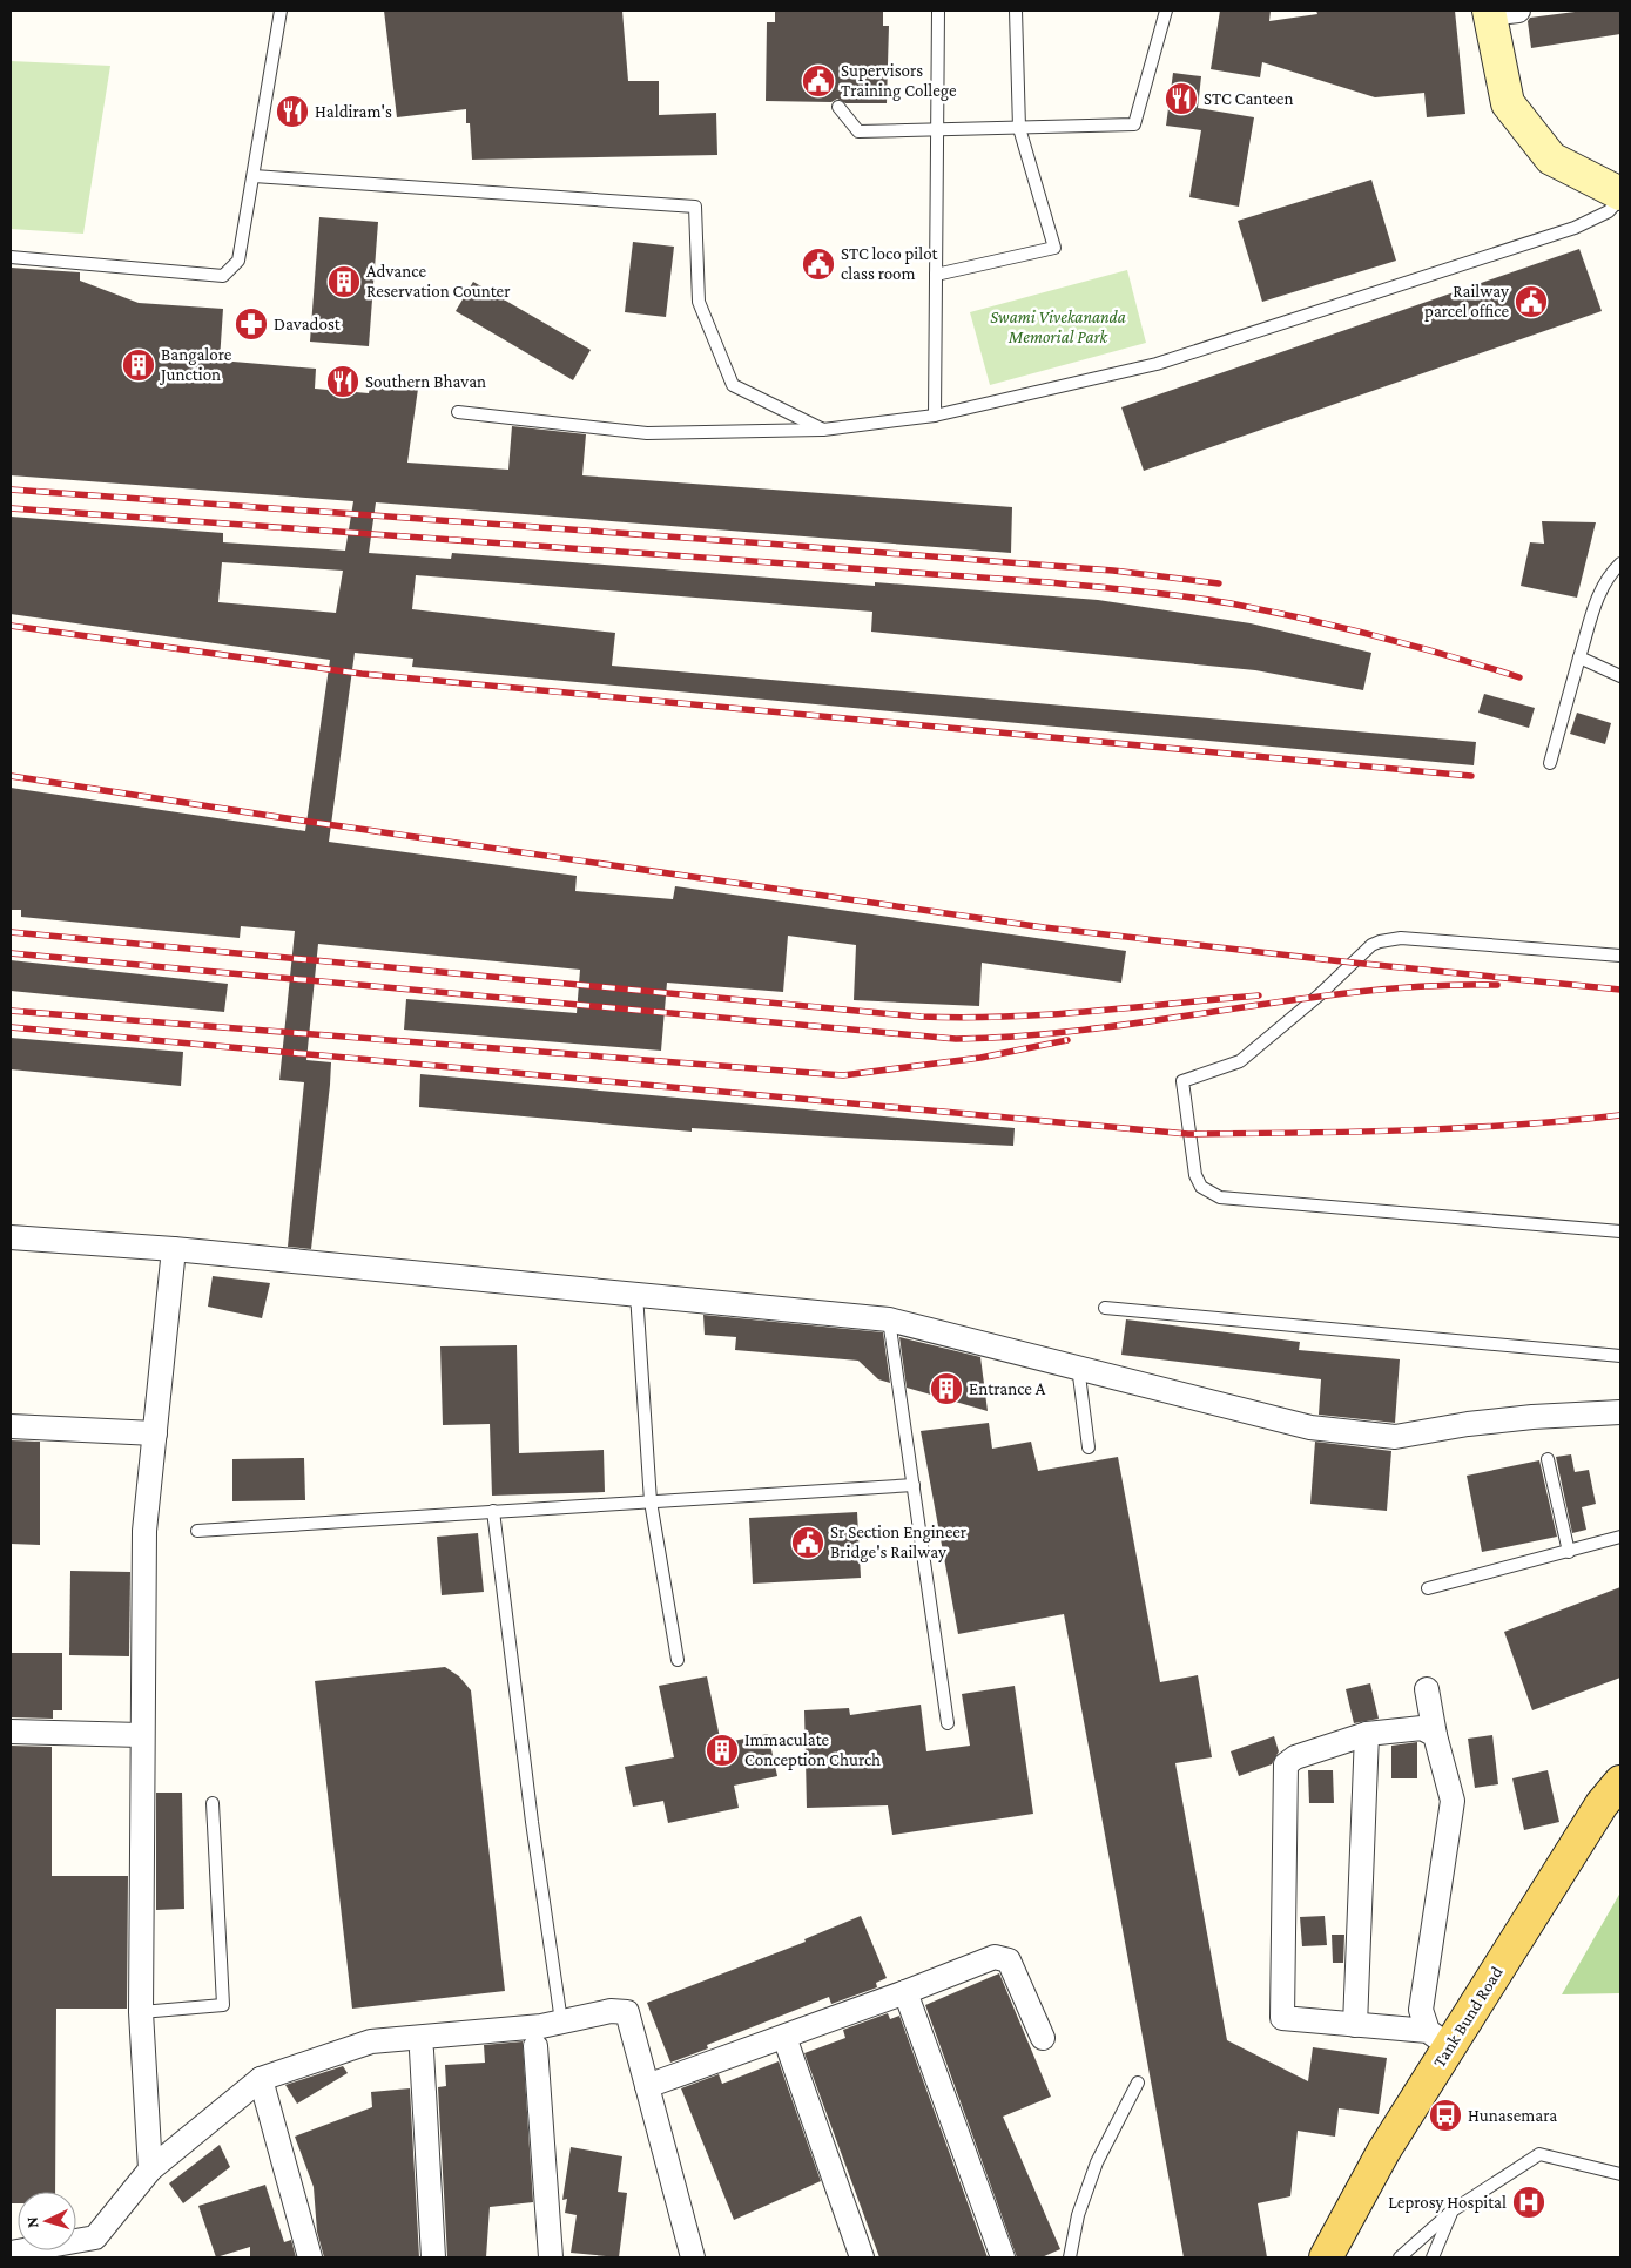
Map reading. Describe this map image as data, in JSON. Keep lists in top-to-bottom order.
{
  "streets": {
    "main road": ["Tank Bund Road"]
  },
  "parks": ["Swami Vivekananda Memorial Park"],
  "places": {
    "public building": [
      "Supervisors Training College",
      "STC loco pilot class room",
      "Railway parcel office",
      "Sr Section Engineer Bridge's Railway"
    ],
    "restaurant": ["STC Canteen", "Haldiram's", "Southern Bhavan"],
    "building": [
      "Advance Reservation Counter",
      "Bangalore Junction",
      "Entrance A",
      "Immaculate Conception Church"
    ],
    "pharmacy": ["Davadost"],
    "bus stop": ["Hunasemara"],
    "hospital": ["Leprosy Hospital"]
  },
  "north": "left"
}
